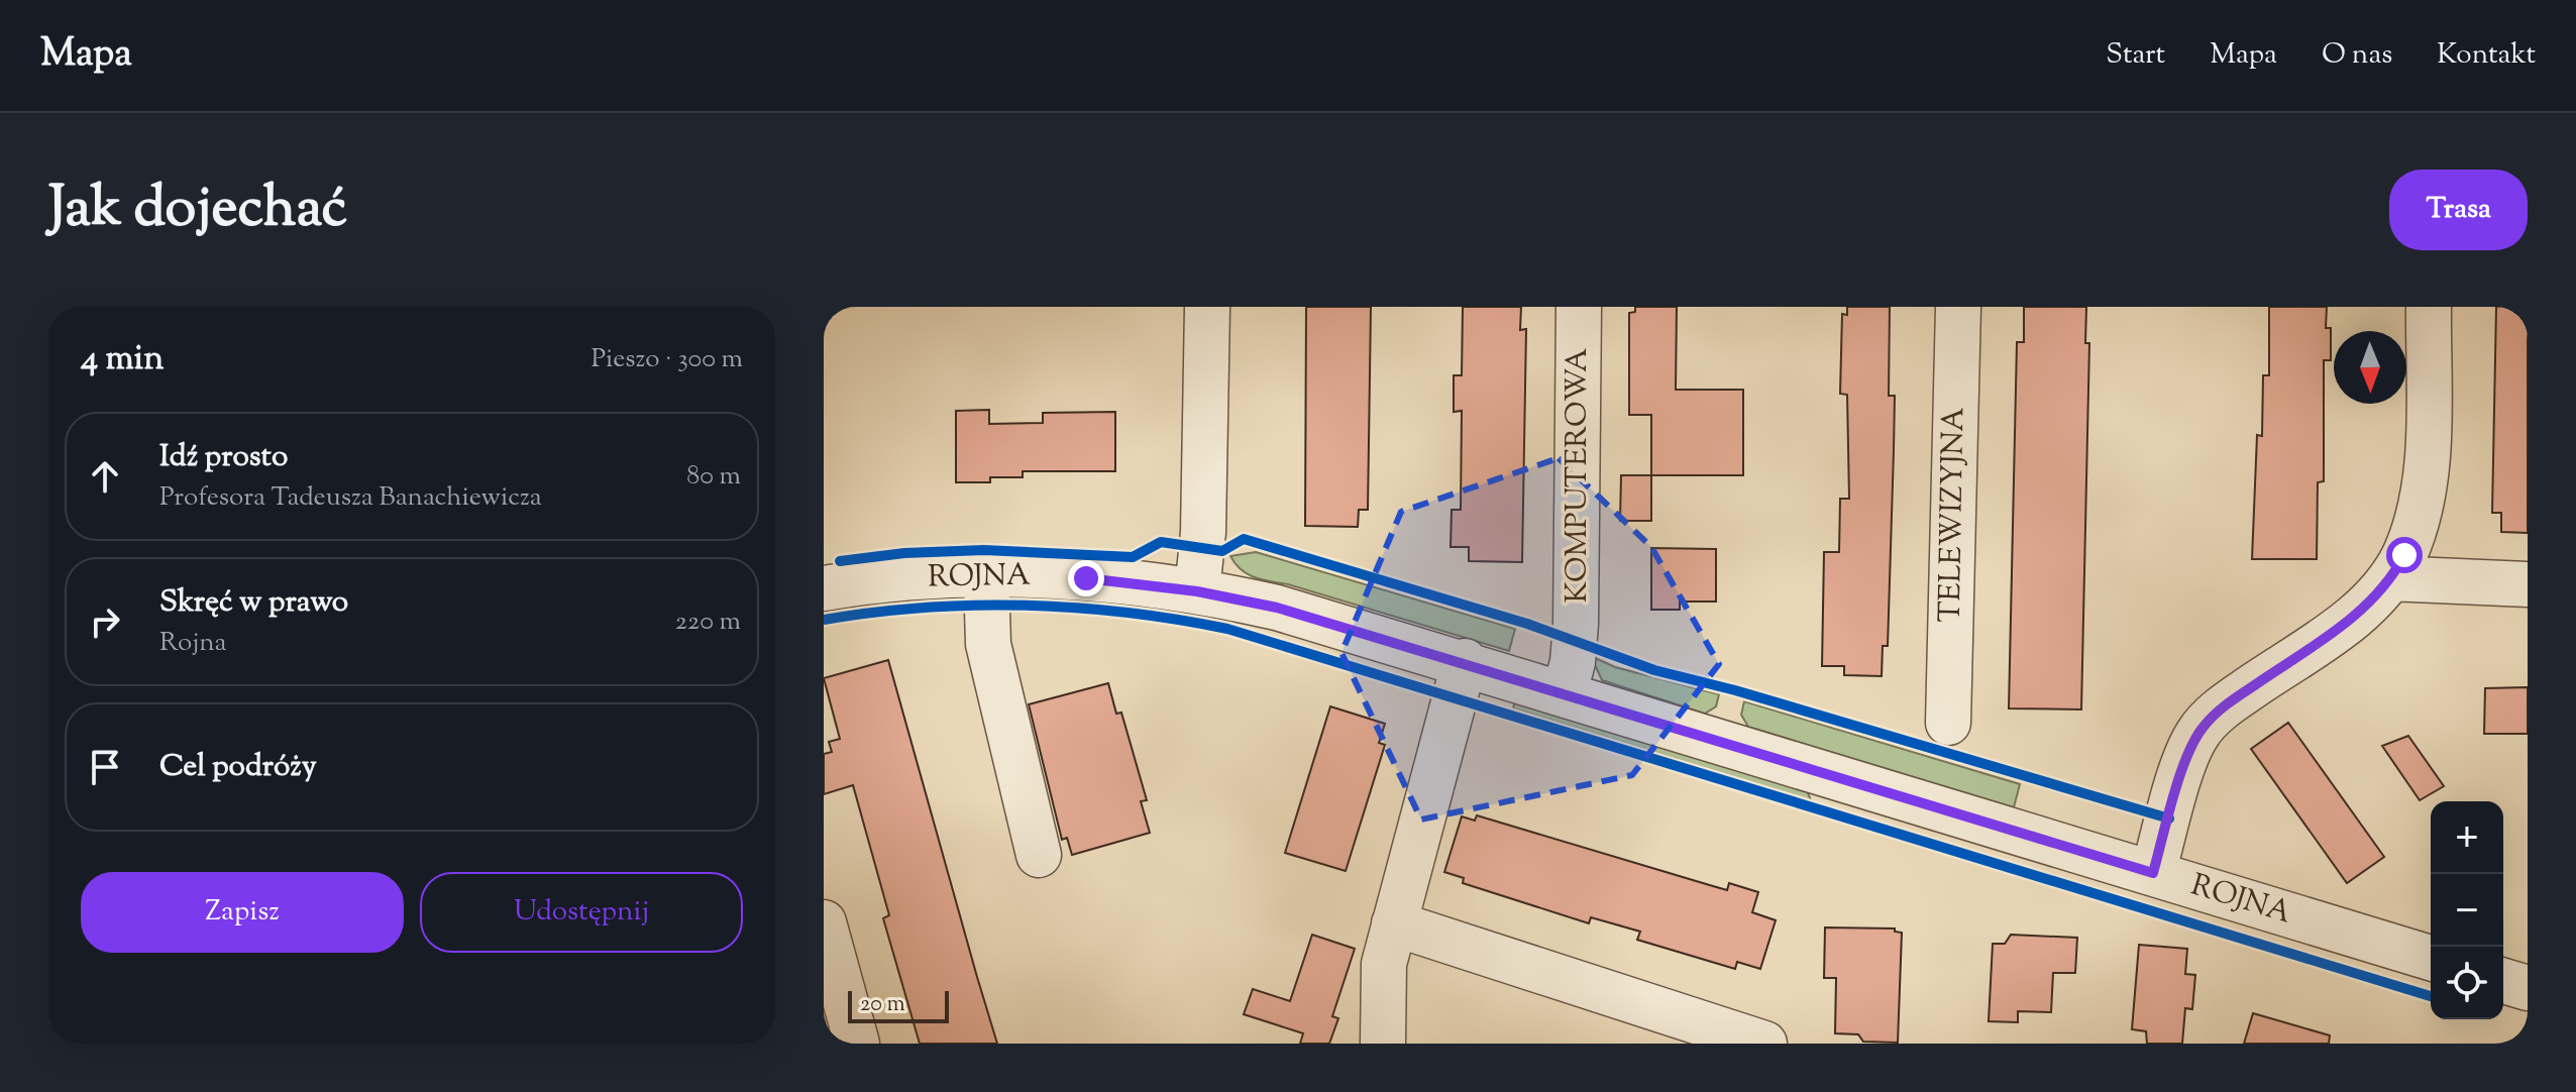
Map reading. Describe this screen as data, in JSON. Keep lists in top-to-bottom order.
{
  "streets": {
    "street": ["KOMPUTEROWA", "TELEWIZYJNA", "ROJNA"]
  },
  "crossings": [
    ["KOMPUTEROWA", "ROJNA"]
  ],
  "scale_bar": "20 m",
  "north": "bottom",
  "page": {
    "header": "Mapa",
    "nav": [
      "Start",
      "Mapa",
      "O nas",
      "Kontakt"
    ],
    "title": "Jak dojechać",
    "buttons": [
      "Trasa",
      ["Zapisz", "Udostępnij"]
    ],
    "heading": ["4 min", "Pieszo · 300 m"],
    "list": [
      ["Idź prosto", "Profesora Tadeusza Banachiewicza", "80 m"],
      ["Skręć w prawo", "Rojna", "220 m"],
      "Cel podróży"
    ],
    "map_buttons": ["+", "−"],
    "scale": "20 m"
  }
}
